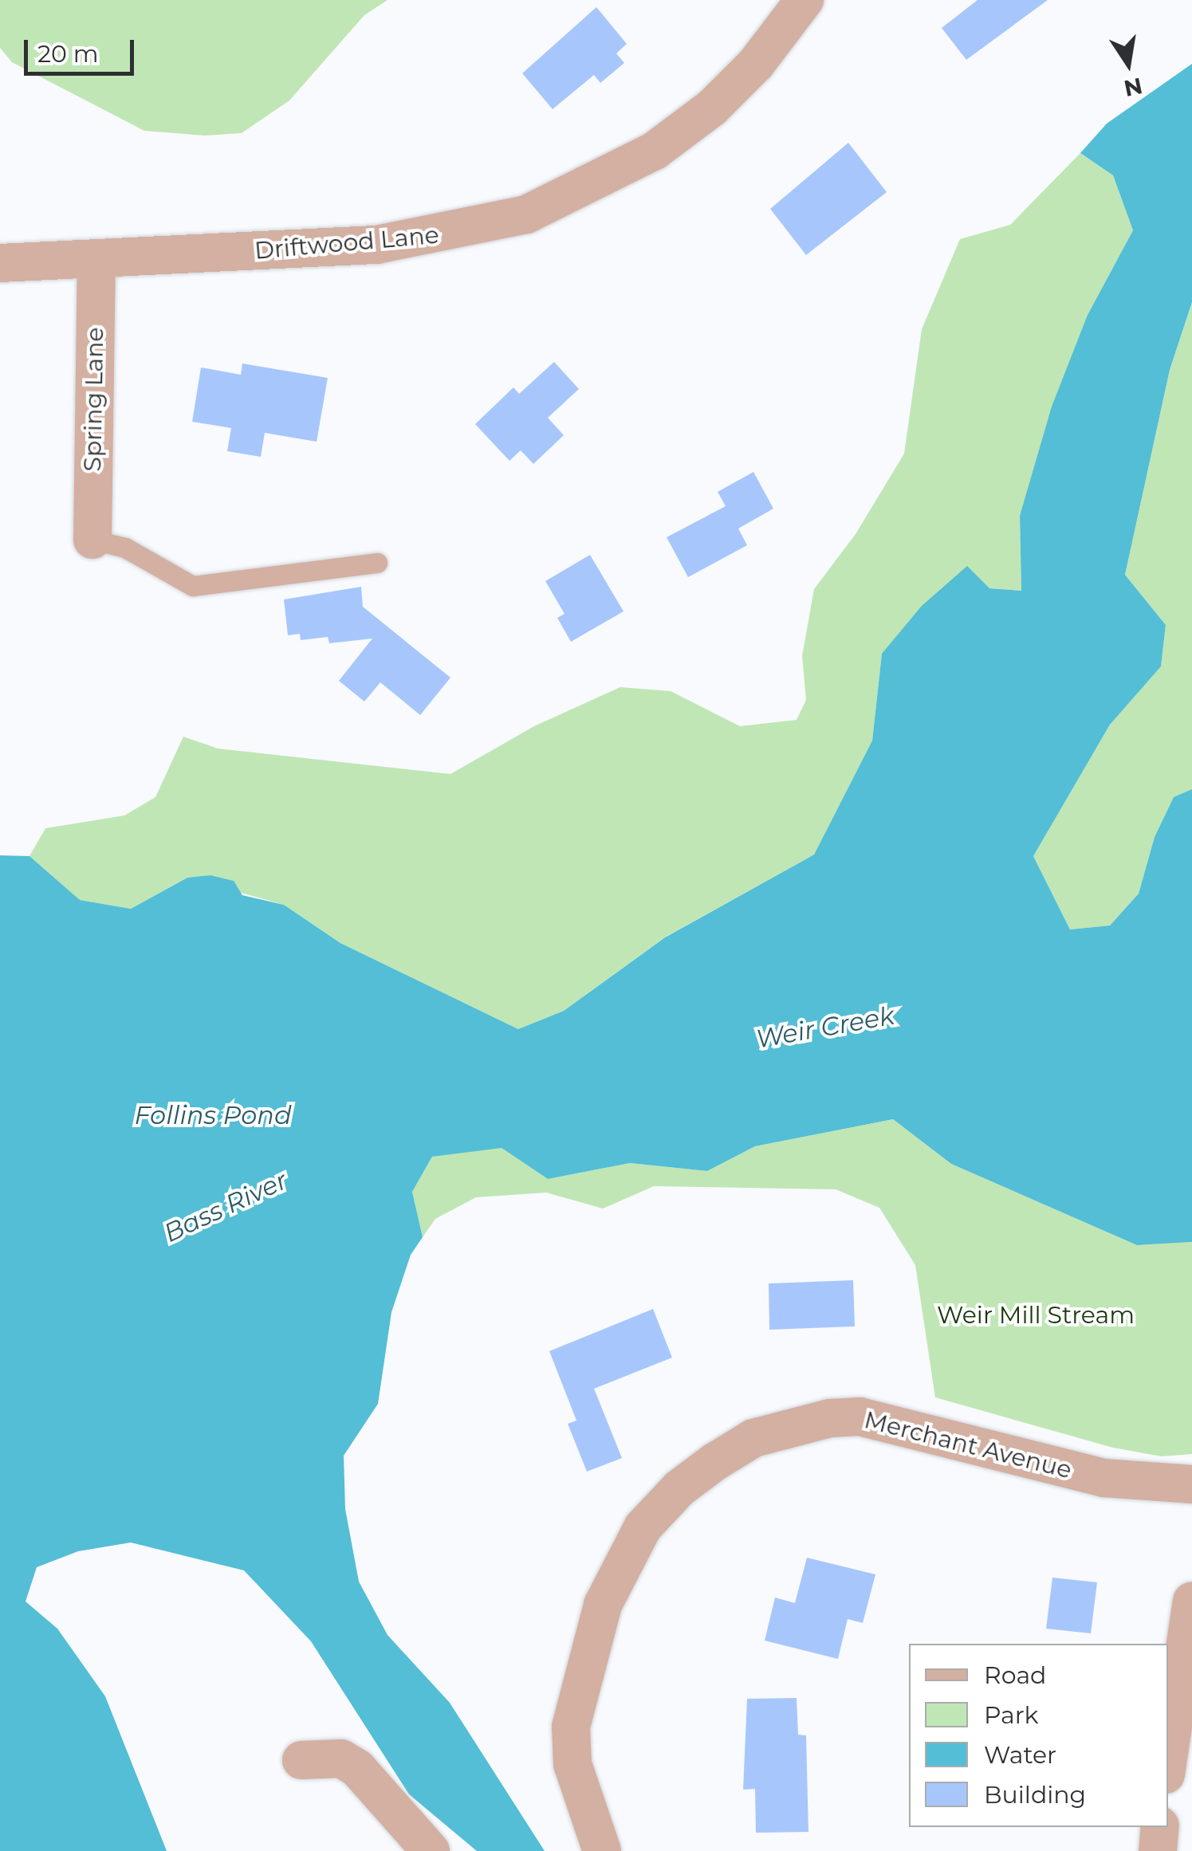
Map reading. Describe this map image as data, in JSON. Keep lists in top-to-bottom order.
{
  "streets": {
    "street": ["Driftwood Lane", "Spring Lane", "Merchant Avenue"]
  },
  "crossings": [
    ["Driftwood Lane", "Spring Lane"]
  ],
  "water": ["Weir Creek", "Follins Pond", "Bass River"],
  "parks": ["Weir Mill Stream"],
  "legend": [
    "Road",
    "Park",
    "Water",
    "Building"
  ],
  "scale_bar": "20 m",
  "north": "bottom"
}
